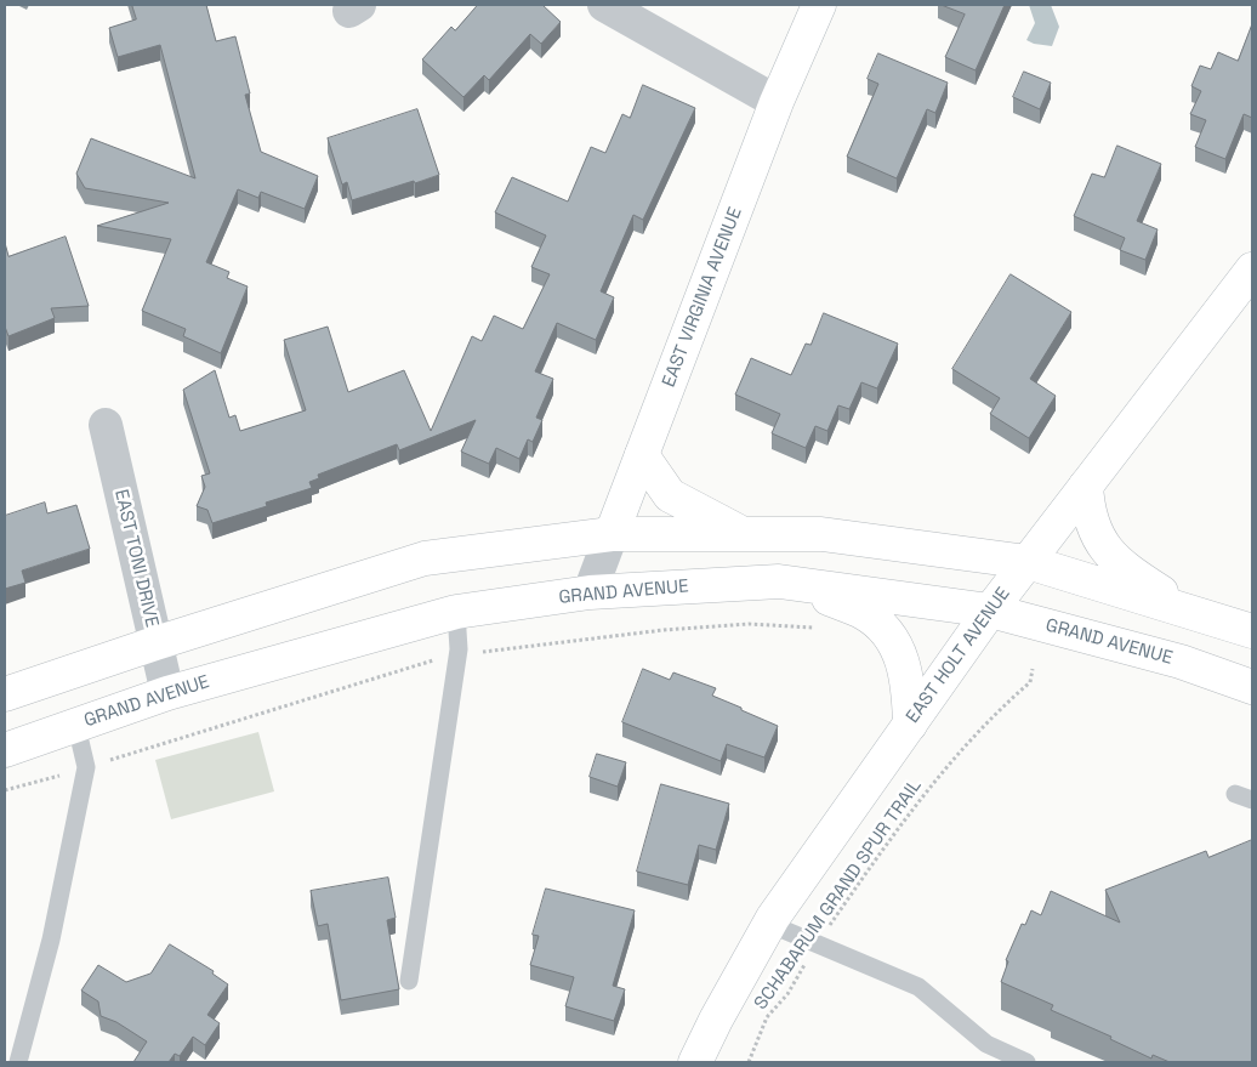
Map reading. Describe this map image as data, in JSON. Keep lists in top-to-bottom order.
{
  "streets": {
    "main road": ["EAST VIRGINIA AVENUE", "GRAND AVENUE", "EAST HOLT AVENUE"],
    "street": ["EAST TONI DRIVE"],
    "path": ["SCHABARUM GRAND SPUR TRAIL"]
  },
  "crossings": [
    ["EAST VIRGINIA AVENUE", "GRAND AVENUE"],
    ["EAST TONI DRIVE", "GRAND AVENUE"],
    ["GRAND AVENUE", "EAST HOLT AVENUE"]
  ]
}
